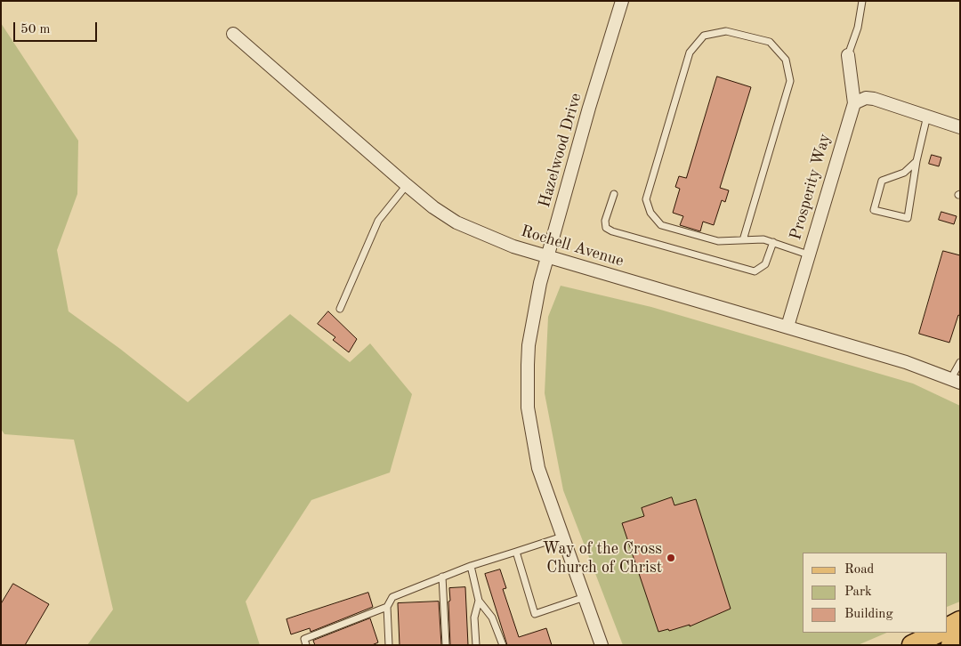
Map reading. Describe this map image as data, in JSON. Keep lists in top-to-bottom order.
{
  "streets": {
    "street": ["Hazelwood Drive", "Prosperity Way", "Rochell Avenue"]
  },
  "crossings": [
    ["Hazelwood Drive", "Rochell Avenue"],
    ["Prosperity Way", "Rochell Avenue"]
  ],
  "places": ["Way of the Cross Church of Christ"],
  "legend": ["Road", "Park", "Building"],
  "scale_bar": "50 m"
}
